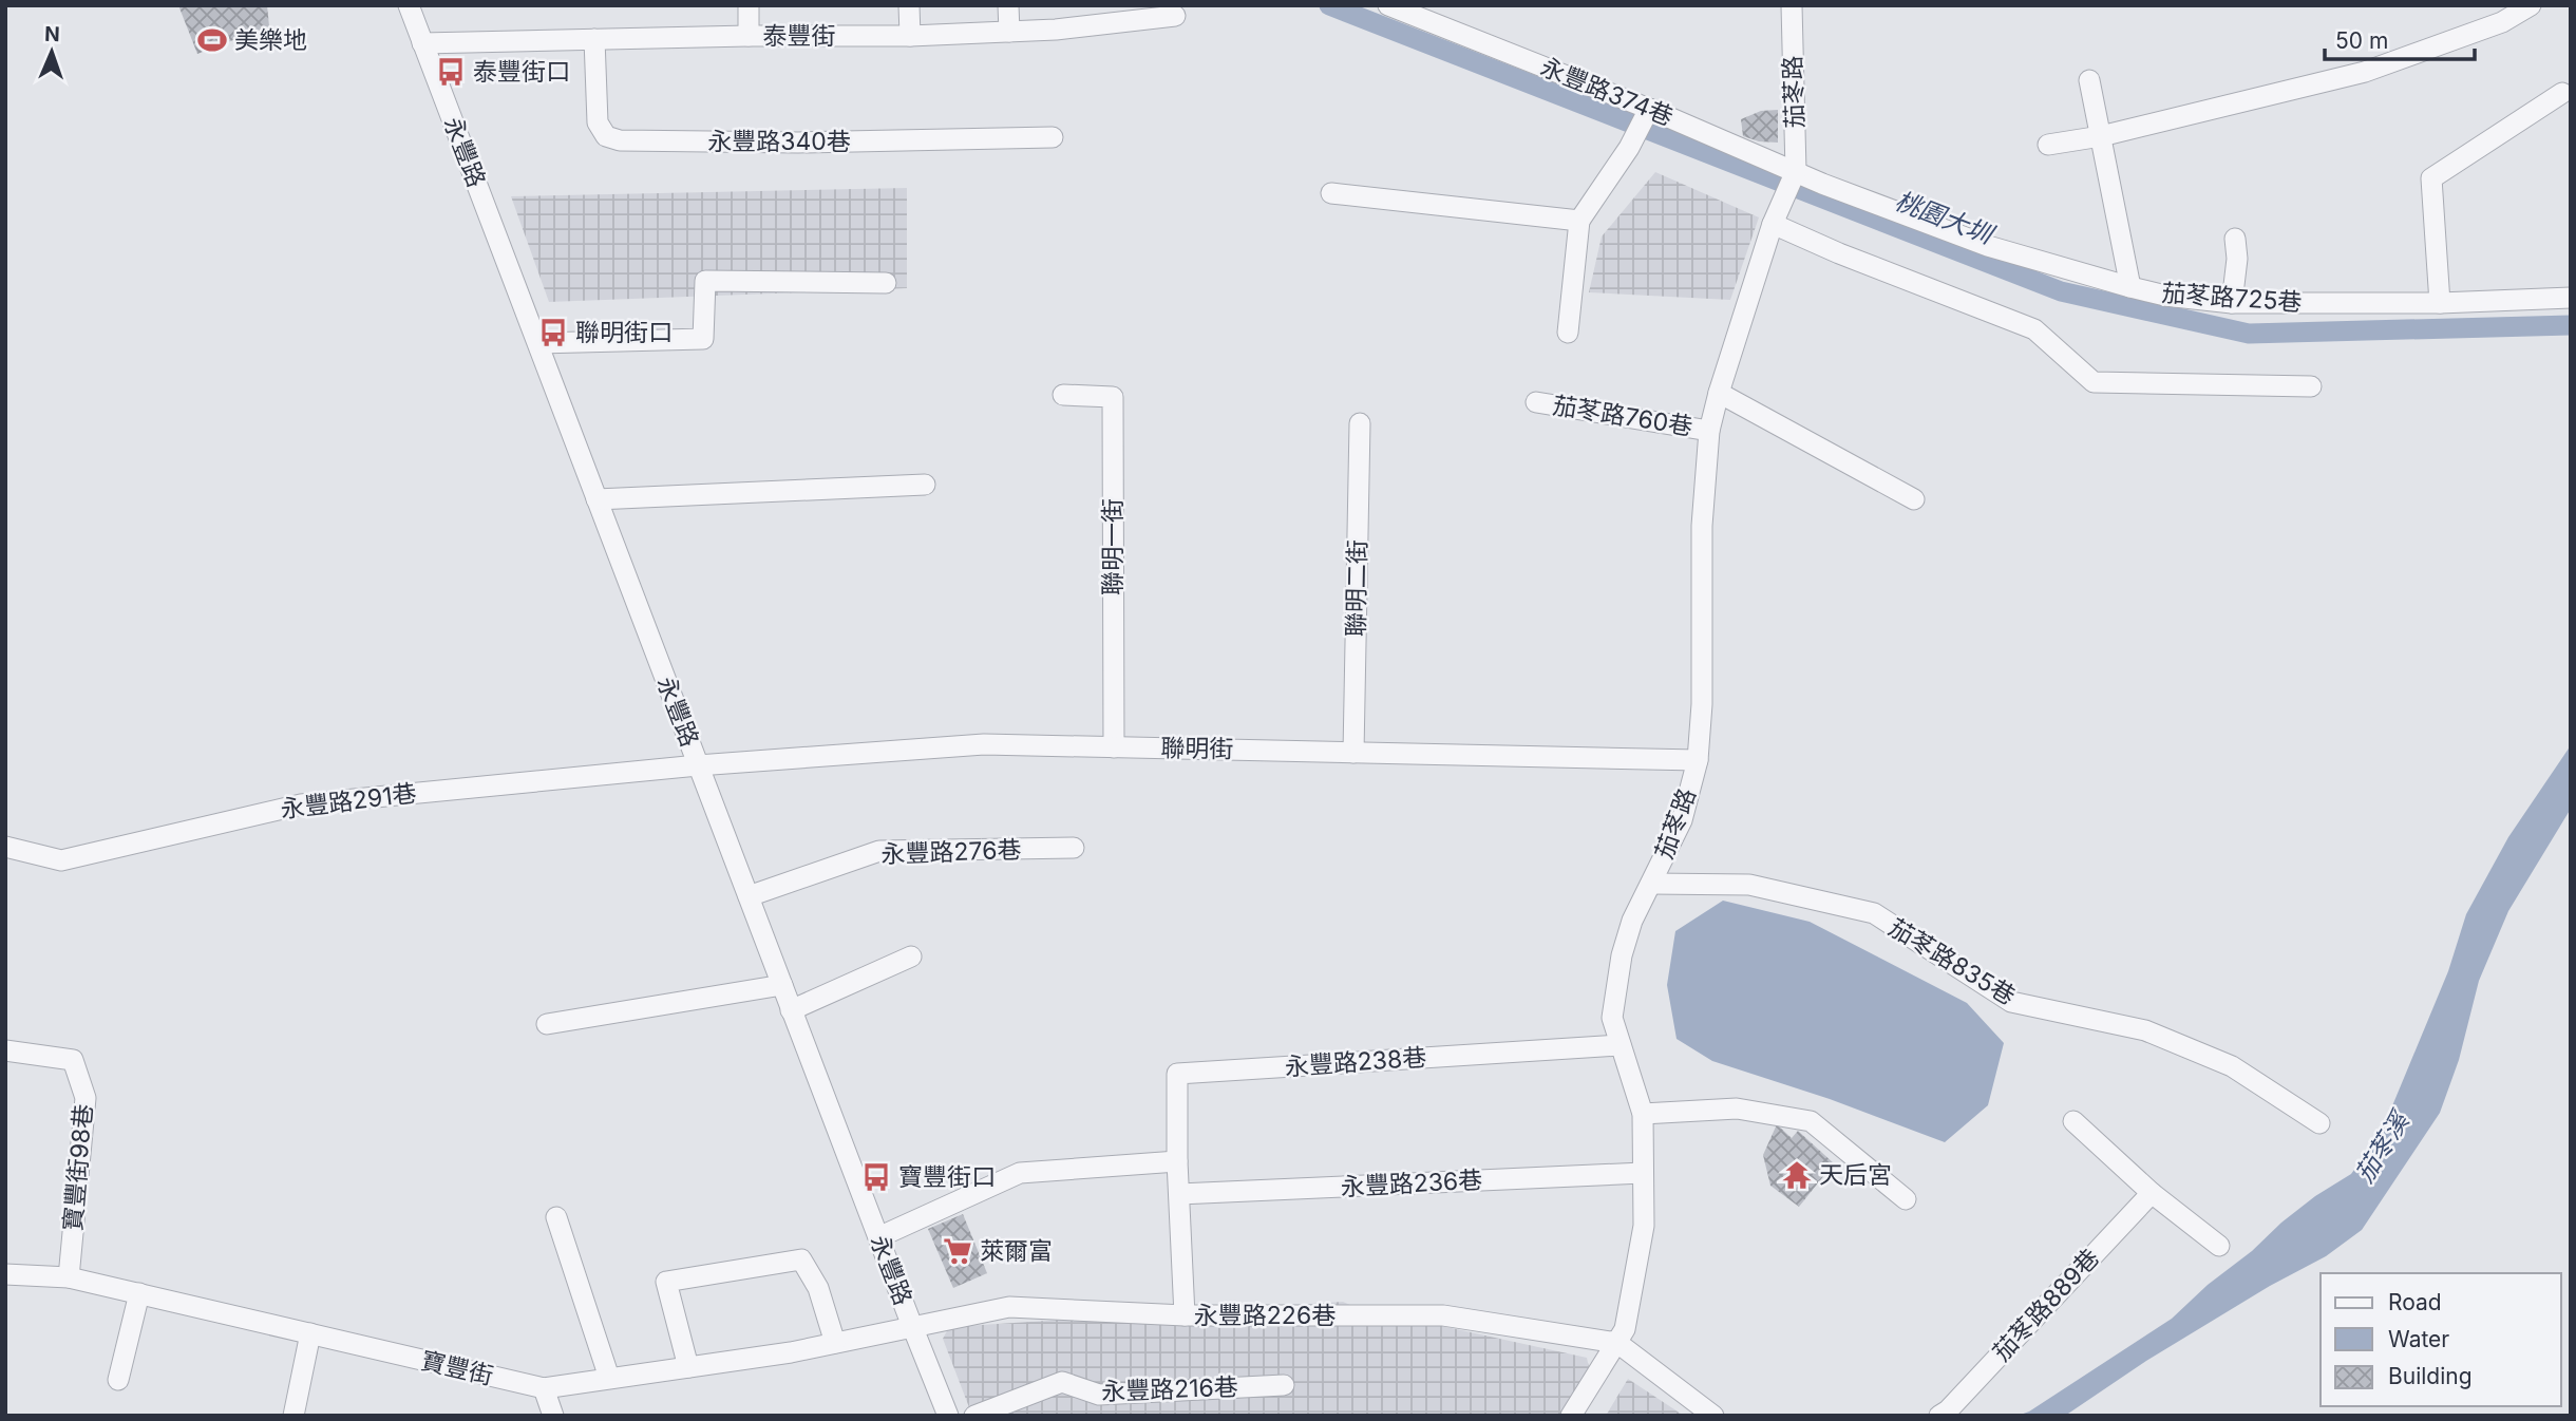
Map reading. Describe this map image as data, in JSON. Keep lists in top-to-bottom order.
{
  "streets": {
    "street": [
      "泰豐街",
      "永豐路374巷",
      "茄苳路",
      "永豐路340巷",
      "永豐路",
      "茄苳路725巷",
      "茄苳路760巷",
      "聯明一街",
      "聯明二街",
      "聯明街",
      "永豐路291巷",
      "永豐路276巷",
      "茄苳路835巷",
      "永豐路238巷",
      "寶豐街98巷",
      "永豐路236巷",
      "茄苳路889巷",
      "永豐路226巷",
      "寶豐街",
      "永豐路216巷"
    ]
  },
  "crossings": [
    ["泰豐街", "永豐路340巷"],
    ["泰豐街", "永豐路"],
    ["永豐路374巷", "茄苳路"],
    ["永豐路374巷", "茄苳路725巷"],
    ["茄苳路", "茄苳路760巷"],
    ["茄苳路", "聯明街"],
    ["茄苳路", "茄苳路835巷"],
    ["茄苳路", "永豐路238巷"],
    ["茄苳路", "永豐路236巷"],
    ["茄苳路", "永豐路226巷"],
    ["永豐路", "聯明街"],
    ["永豐路", "永豐路291巷"],
    ["永豐路", "永豐路276巷"],
    ["永豐路", "永豐路226巷"],
    ["永豐路", "寶豐街"],
    ["聯明一街", "聯明街"],
    ["聯明二街", "聯明街"],
    ["聯明街", "永豐路291巷"],
    ["寶豐街98巷", "寶豐街"],
    ["永豐路226巷", "寶豐街"]
  ],
  "water": ["桃園大圳", "茄苳溪"],
  "places": {
    "sports": ["美樂地"],
    "bus stop": ["泰豐街口", "聯明街口", "寶豐街口"],
    "temple": ["天后宮"],
    "supermarket": ["萊爾富"]
  },
  "legend": ["Road", "Water", "Building"],
  "scale_bar": "50 m",
  "north": "top"
}
